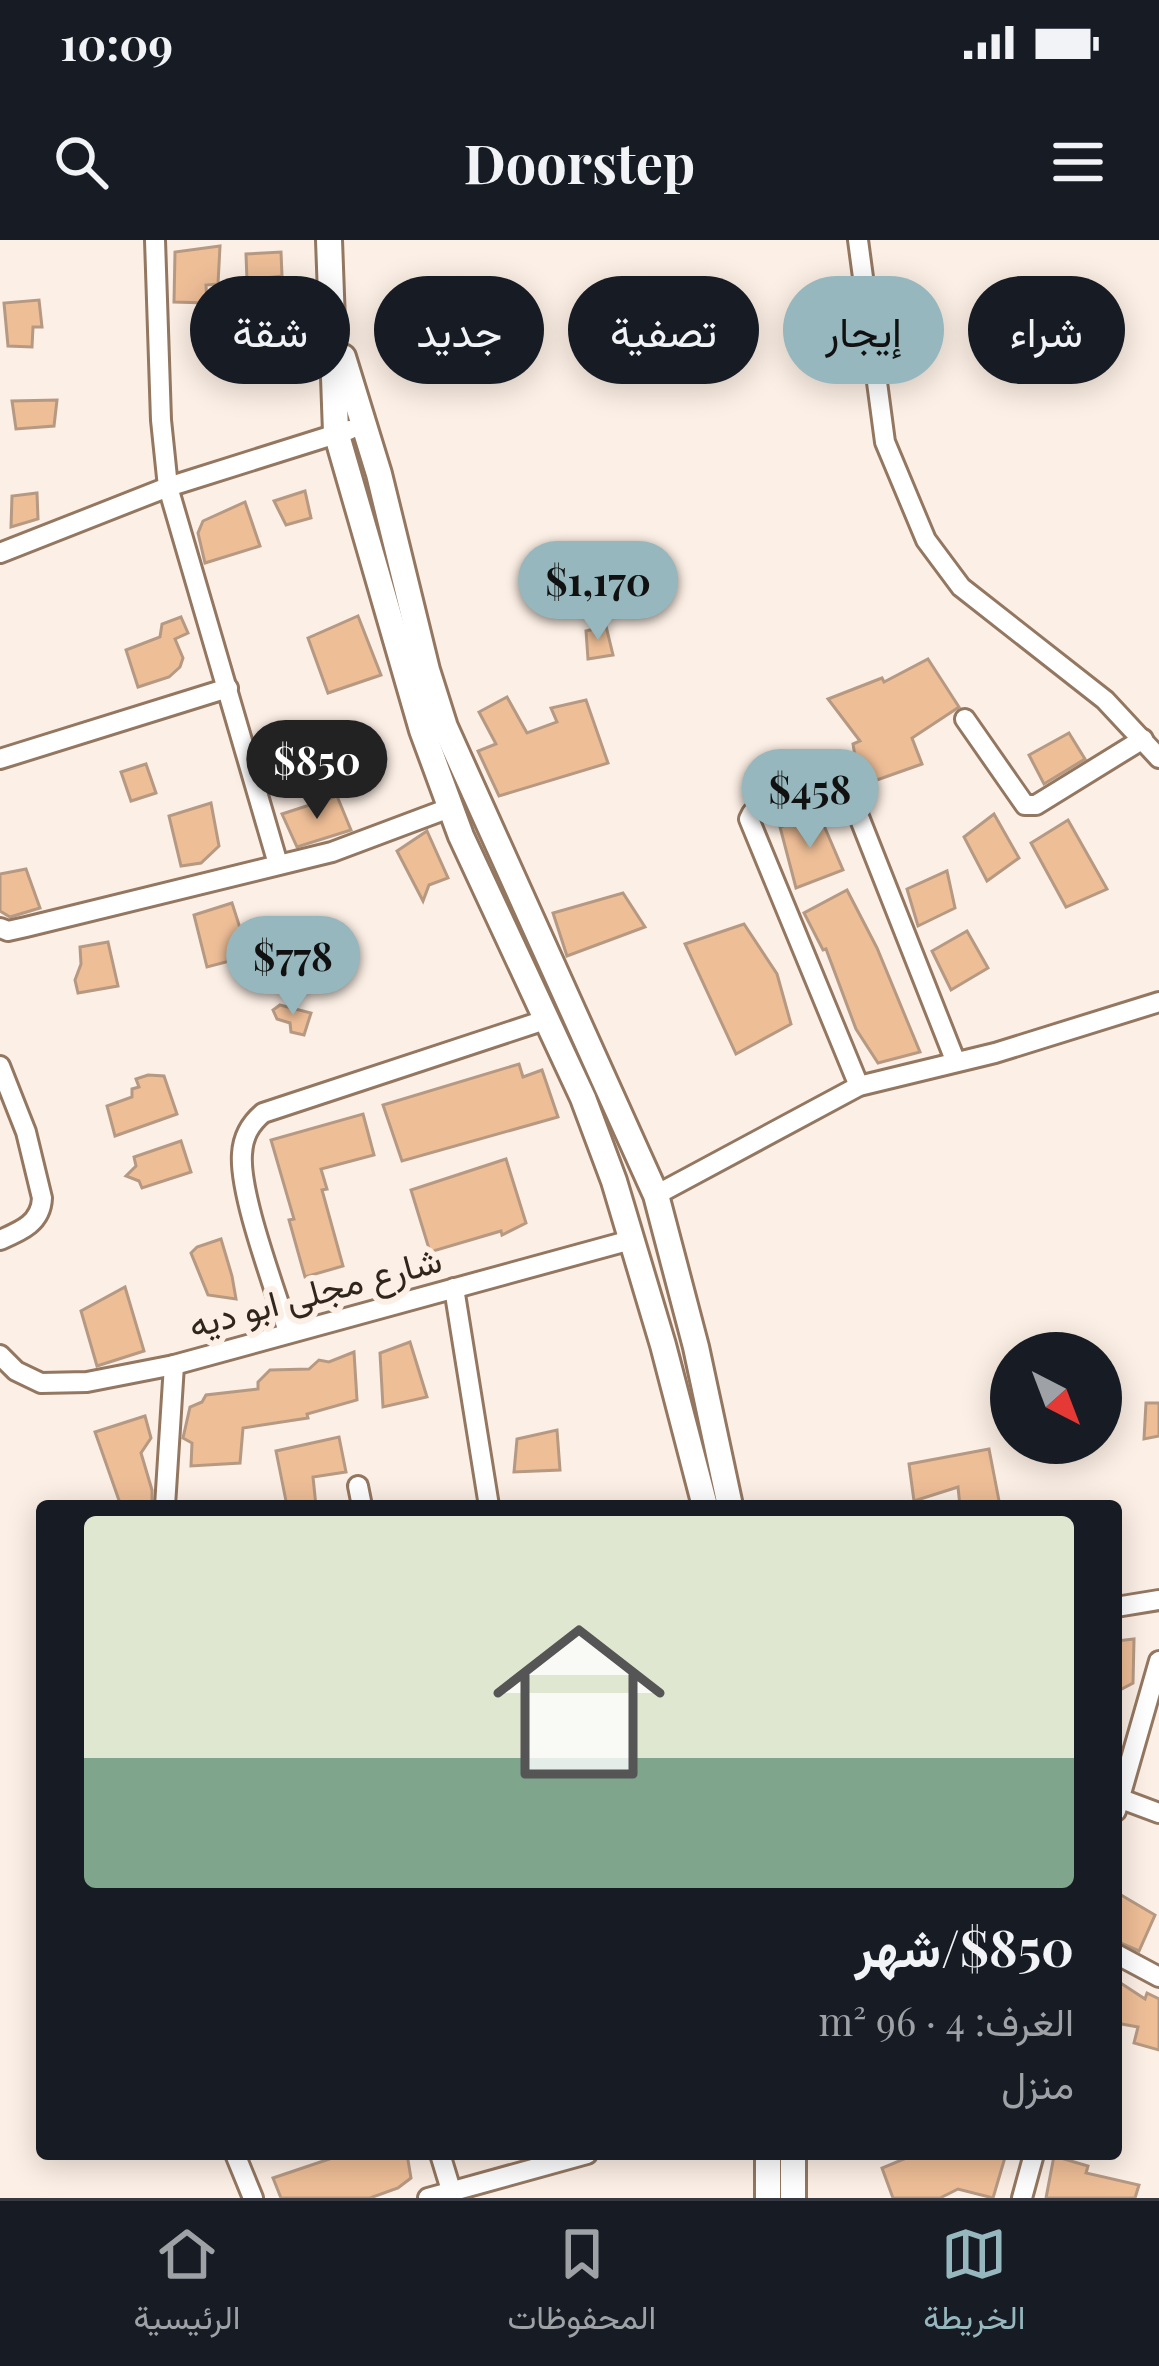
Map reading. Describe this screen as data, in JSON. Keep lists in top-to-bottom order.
{
  "streets": {
    "street": ["شارع مجلى ابو ديه"]
  },
  "north": "bottom right",
  "page": {
    "status": "10:09",
    "header": "Doorstep",
    "chip": [
      "شراء",
      "إيجار",
      "تصفية",
      "جديد",
      "شقة"
    ],
    "price": [
      "$1,170",
      "$850",
      "$458",
      "$778"
    ],
    "list": [
      {
        "name": "$850/شهر",
        "note": "الغرف: 4 · 96 m² · منزل"
      }
    ],
    "tabs": ["الخريطة", "المحفوظات", "الرئيسية"]
  }
}
